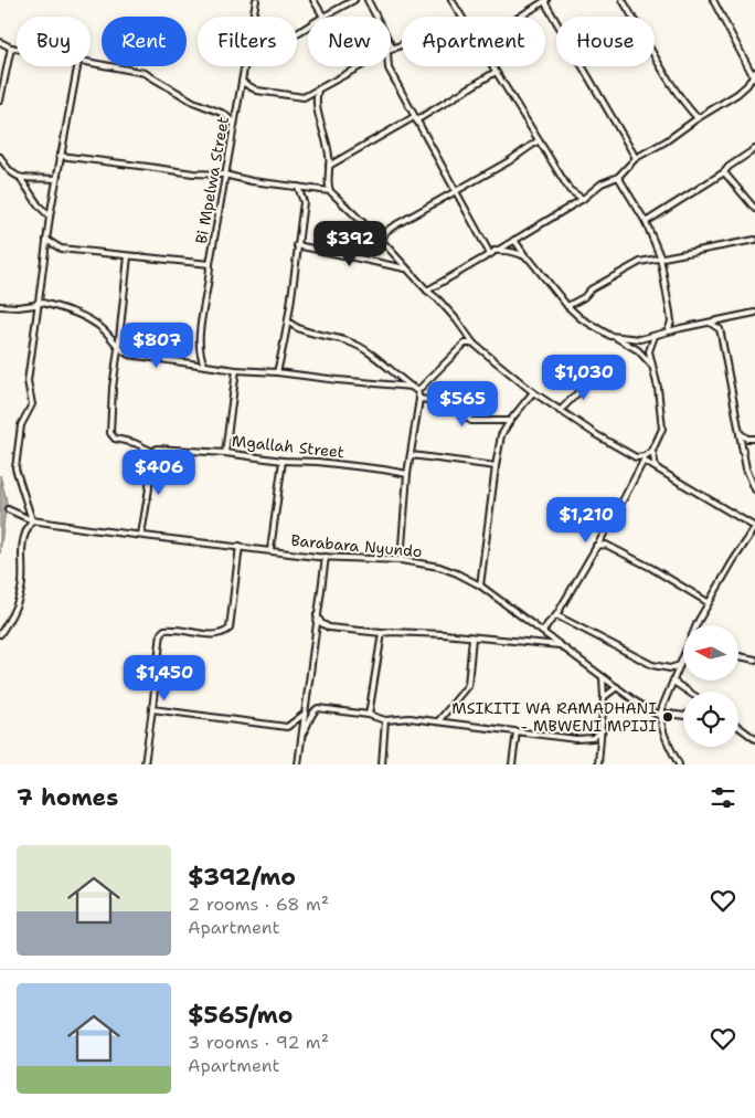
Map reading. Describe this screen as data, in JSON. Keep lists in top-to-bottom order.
{
  "streets": {
    "street": ["Bi Mpelwa Street", "Mgallah Street", "Barabara Nyundo"]
  },
  "places": ["MSIKITI WA RAMADHANI - MBWENI MPIJI"],
  "north": "left",
  "page": {
    "chip": [
      "Buy",
      "Rent",
      "Filters",
      "New",
      "Apartment",
      "House"
    ],
    "price": [
      "$392",
      "$807",
      "$1,030",
      "$565",
      "$406",
      "$1,210",
      "$1,450"
    ],
    "heading": "7 homes",
    "list": [
      {
        "name": "$392/mo",
        "note": "2 rooms · 68 m² · Apartment"
      },
      {
        "name": "$565/mo",
        "note": "3 rooms · 92 m² · Apartment"
      }
    ]
  }
}
